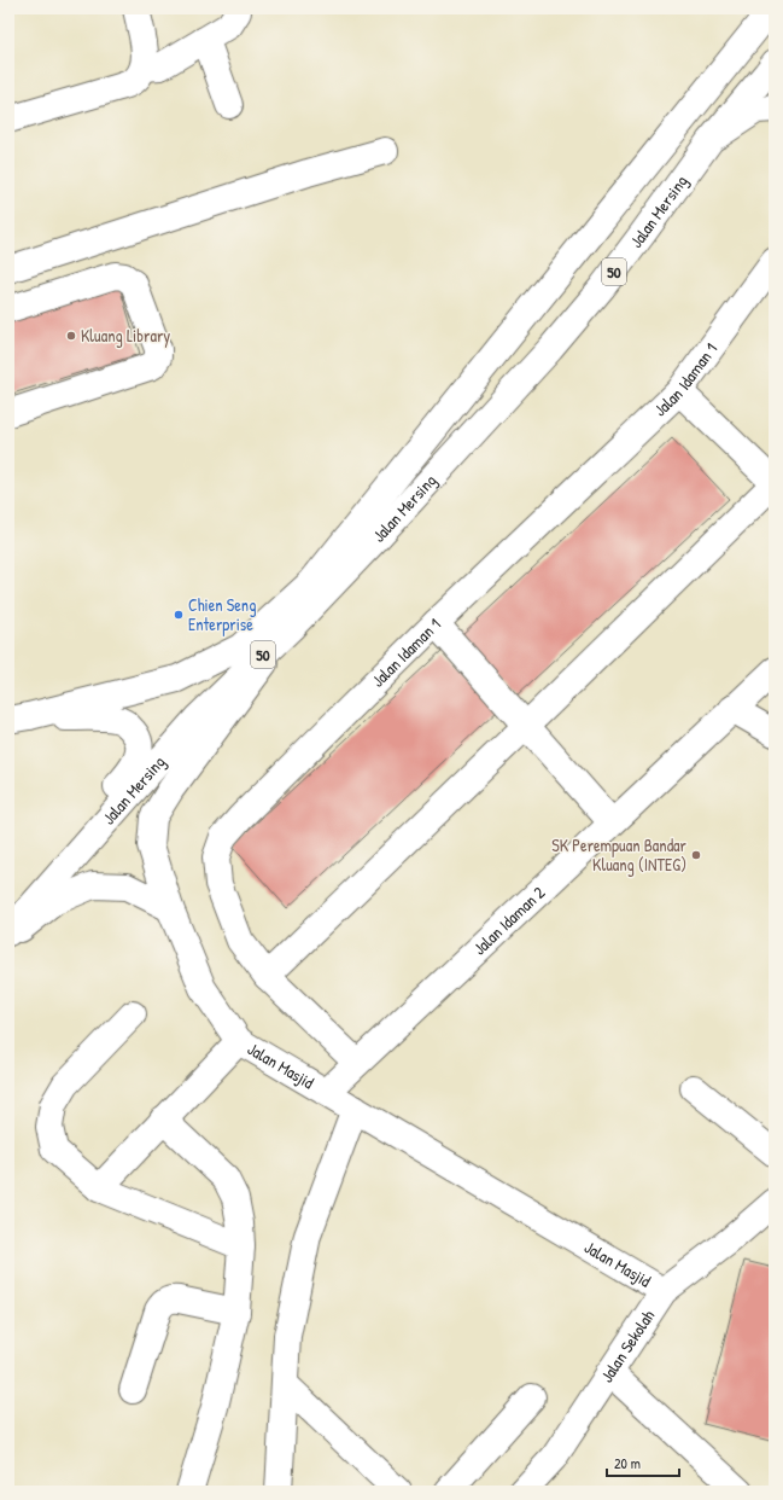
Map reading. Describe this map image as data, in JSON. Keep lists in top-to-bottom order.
{
  "streets": {
    "main road": [
      "Jalan Mersing",
      "50",
      "Jalan Idaman 1",
      "Jalan Idaman 2",
      "Jalan Masjid",
      "Jalan Sekolah"
    ]
  },
  "crossings": [
    ["Jalan Mersing", "Jalan Masjid"],
    ["Jalan Idaman 1", "Jalan Idaman 2"],
    ["Jalan Idaman 2", "Jalan Masjid"],
    ["Jalan Masjid", "Jalan Sekolah"]
  ],
  "places": ["Kluang Library", "Chien Seng Enterprise", "SK Perempuan Bandar Kluang (INTEG)"],
  "scale_bar": "20 m"
}
